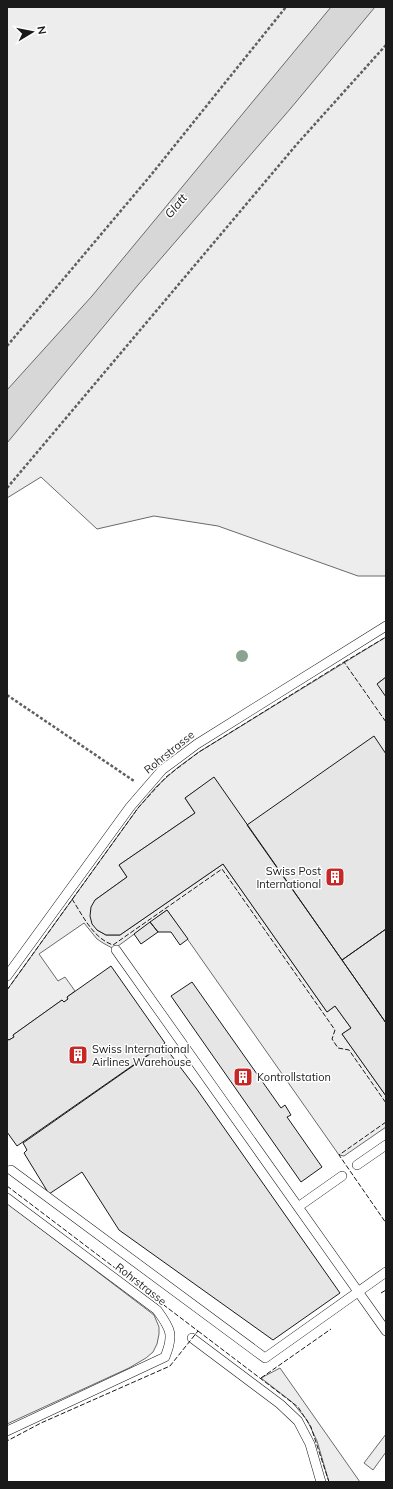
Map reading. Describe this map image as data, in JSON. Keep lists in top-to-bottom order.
{
  "streets": {
    "lane": ["Rohrstrasse"]
  },
  "water": ["Glatt"],
  "places": {
    "building": ["Swiss Post International", "Swiss International Airlines Warehouse", "Kontrollstation"]
  },
  "north": "right"
}
